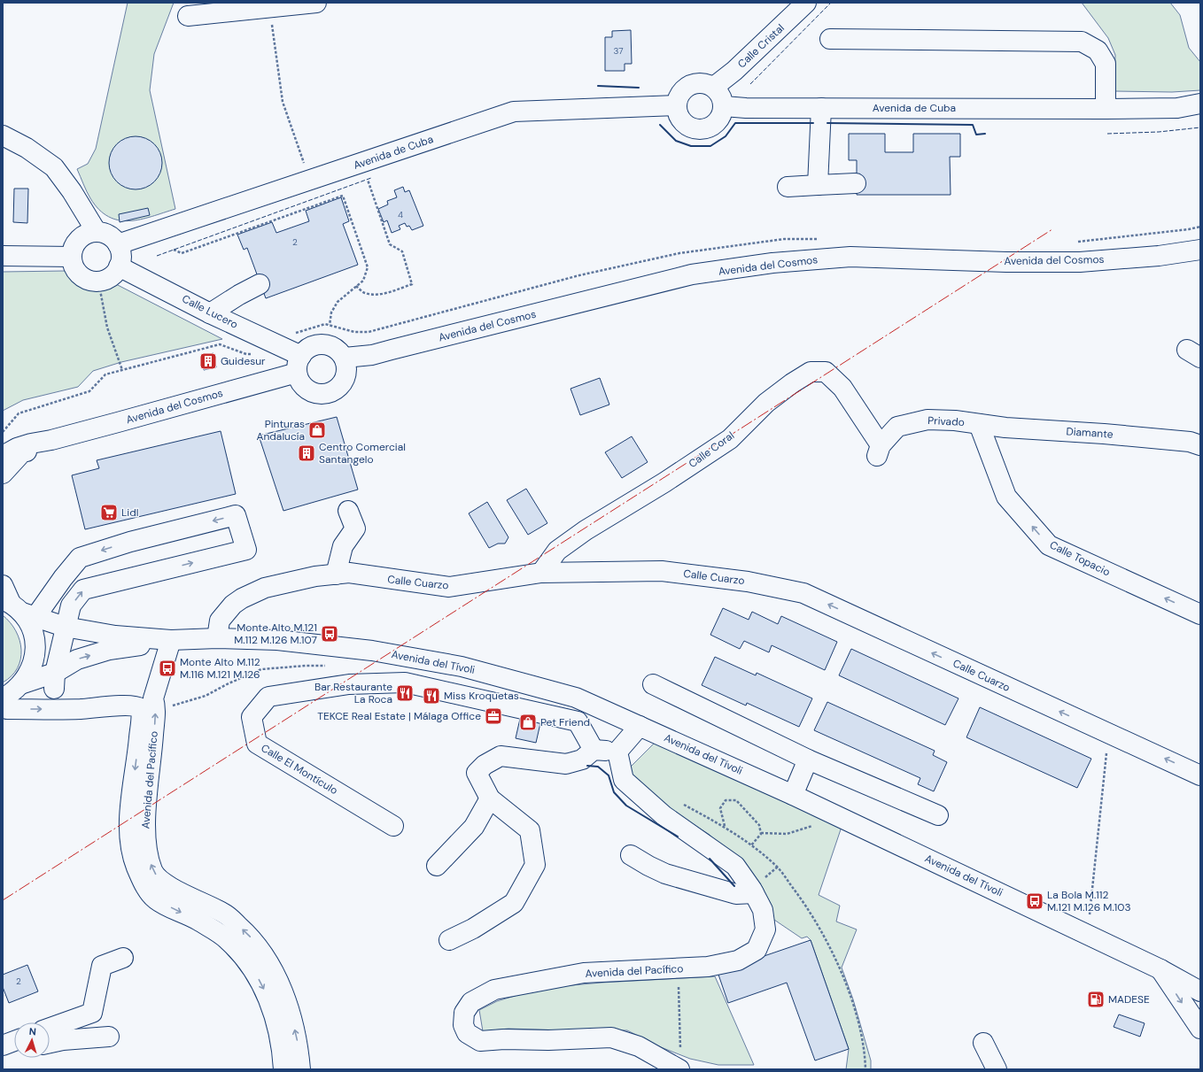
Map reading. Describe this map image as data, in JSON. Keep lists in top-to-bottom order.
{
  "streets": {
    "street": [
      "Calle Cristal",
      "Avenida de Cuba",
      "Avenida del Cosmos",
      "Calle Lucero",
      "Privado",
      "Diamante",
      "Calle Coral",
      "Calle Topacio",
      "Calle Cuarzo",
      "Avenida del Tívoli",
      "Calle El Montículo",
      "Avenida del Pacífico"
    ]
  },
  "crossings": [
    ["Calle Cristal", "Avenida de Cuba"],
    ["Avenida de Cuba", "Calle Lucero"],
    ["Avenida del Cosmos", "Calle Lucero"],
    ["Privado", "Diamante"],
    ["Privado", "Calle Coral"],
    ["Privado", "Calle Topacio"],
    ["Diamante", "Calle Topacio"],
    ["Calle Coral", "Calle Cuarzo"],
    ["Calle Cuarzo", "Avenida del Tívoli"],
    ["Avenida del Tívoli", "Avenida del Pacífico"]
  ],
  "one_way": ["Calle Topacio"],
  "places": {
    "building": ["Guidesur", "Centro Comercial Santangelo"],
    "shop": ["Pinturas Andalucía", "Pet Friend"],
    "supermarket": ["Lidl"],
    "bus stop": ["Monte Alto M.121 M.112 M.126 M.107", "Monte Alto M.112 M.116 M.121 M.126", "La Bola M.112 M.121 M.126 M.103"],
    "restaurant": ["Bar Restaurante La Roca", "Miss Kroquetas"],
    "office": ["TEKCE Real Estate | Málaga Office"],
    "fuel station": ["MADESE"]
  },
  "house_numbers": [
    "37",
    "4",
    "2",
    "2"
  ],
  "north": "top"
}
